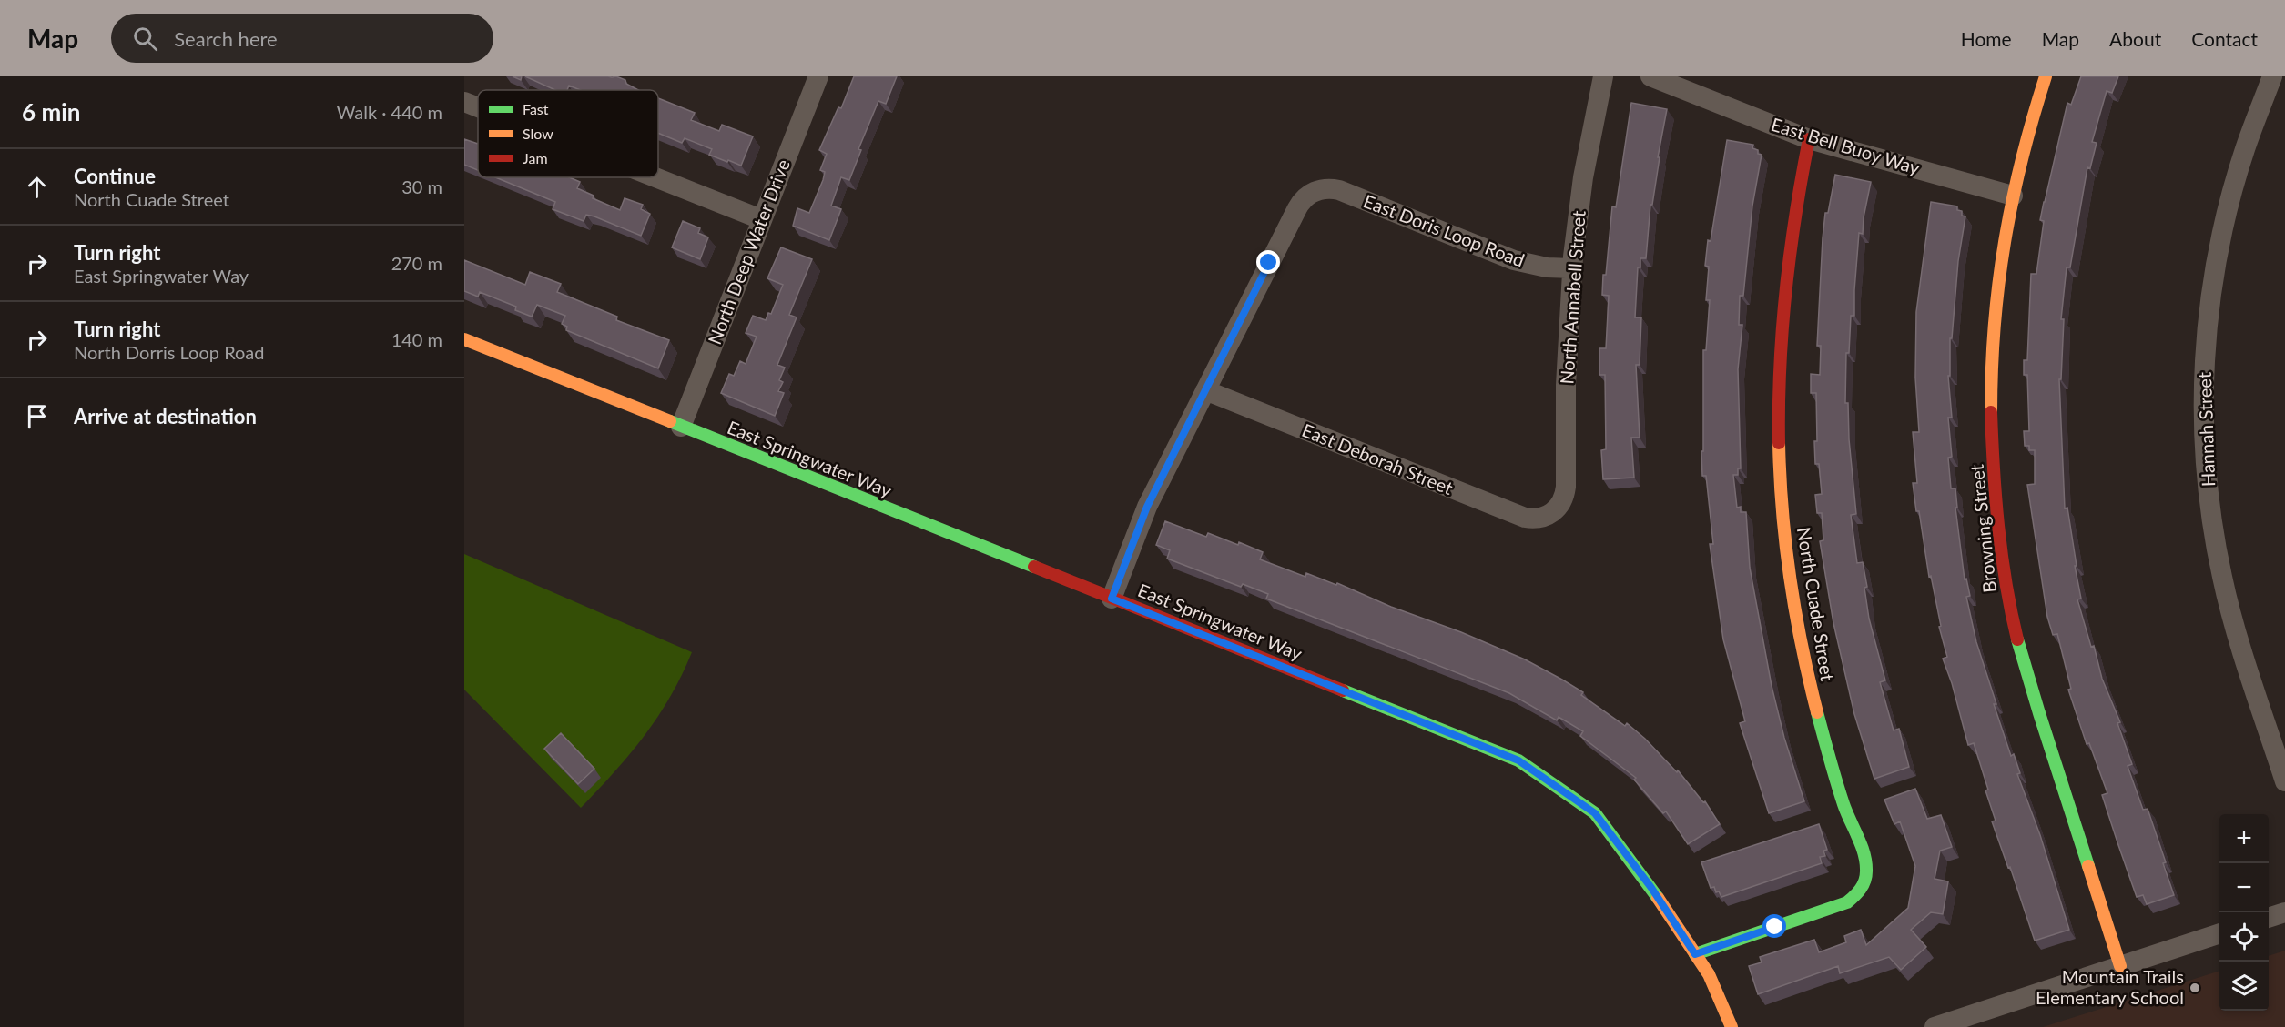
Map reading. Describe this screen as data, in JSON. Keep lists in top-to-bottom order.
{
  "streets": {
    "street": [
      "East Bell Buoy Way",
      "East Doris Loop Road",
      "North Deep Water Drive",
      "North Annabell Street",
      "Hannah Street",
      "East Springwater Way",
      "East Deborah Street",
      "Browning Street",
      "North Cuade Street"
    ]
  },
  "crossings": [
    ["East Bell Buoy Way", "Browning Street"],
    ["East Bell Buoy Way", "North Cuade Street"],
    ["East Doris Loop Road", "North Annabell Street"],
    ["East Doris Loop Road", "East Deborah Street"],
    ["North Deep Water Drive", "East Springwater Way"],
    ["North Annabell Street", "East Deborah Street"],
    ["East Springwater Way", "North Cuade Street"]
  ],
  "places": ["Mountain Trails Elementary School"],
  "legend": ["Fast", "Slow", "Jam"],
  "page": {
    "header": "Map",
    "search": "Search here",
    "nav": [
      "Home",
      "Map",
      "About",
      "Contact"
    ],
    "heading": ["6 min", "Walk · 440 m"],
    "list": [
      ["Continue", "North Cuade Street", "30 m"],
      ["Turn right", "East Springwater Way", "270 m"],
      ["Turn right", "North Dorris Loop Road", "140 m"],
      "Arrive at destination"
    ],
    "map_buttons": ["+", "−"]
  }
}
